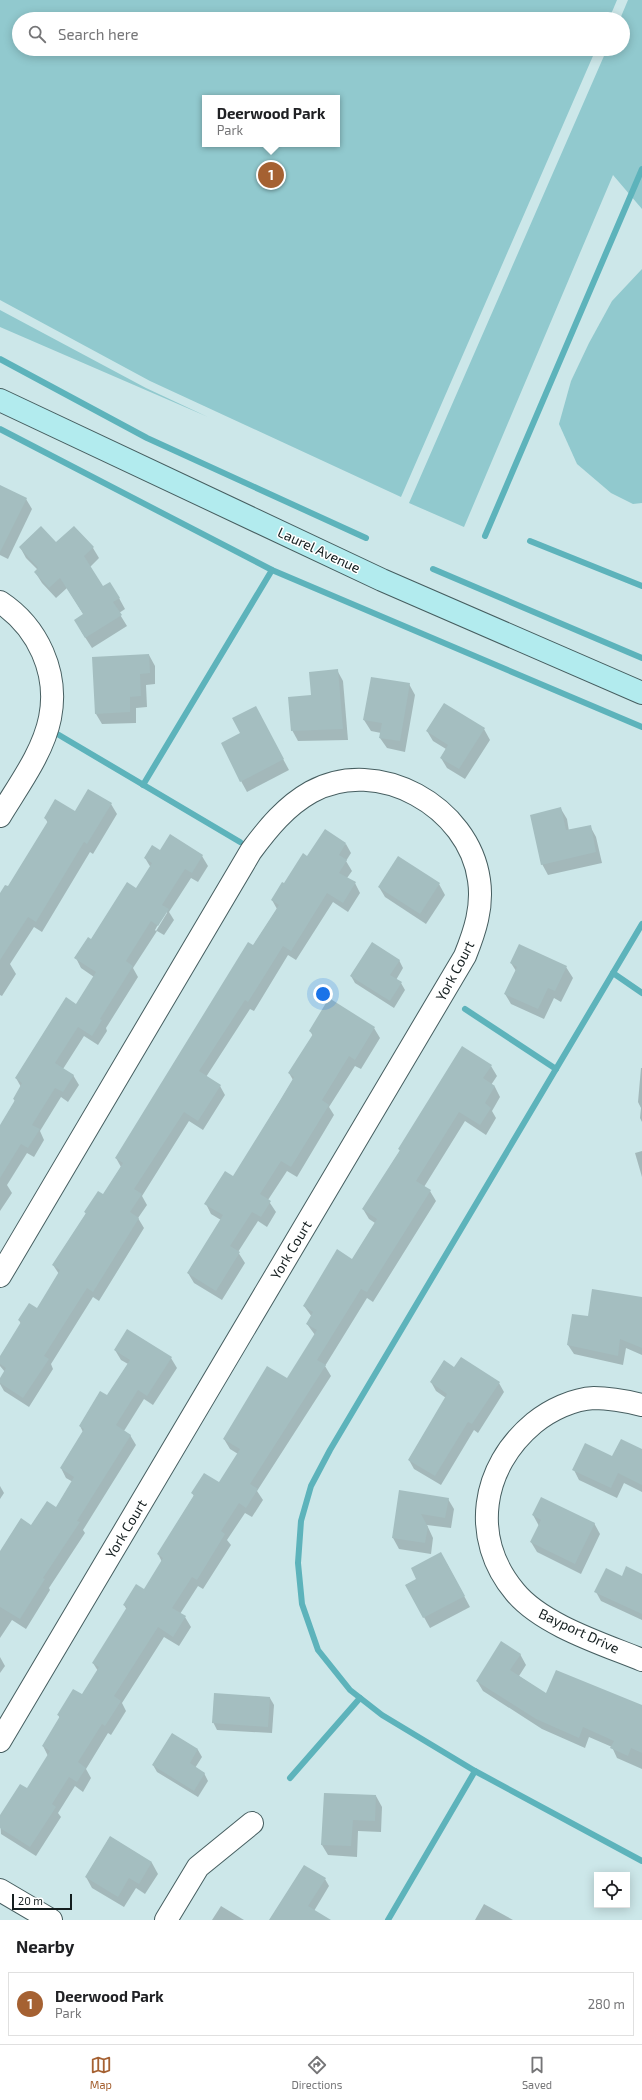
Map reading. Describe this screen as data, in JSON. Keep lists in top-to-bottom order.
{
  "streets": {
    "main road": ["Laurel Avenue"],
    "street": ["York Court", "Bayport Drive"]
  },
  "scale_bar": "20 m",
  "page": {
    "search": "Search here",
    "popup": ["Deerwood Park", "Park"],
    "pins": "1",
    "scale": "20 m",
    "heading": "Nearby",
    "list": [
      {
        "mark": "1",
        "name": "Deerwood Park",
        "note": "Park",
        "value": "280 m"
      }
    ],
    "nav": ["Map", "Directions", "Saved"]
  }
}
